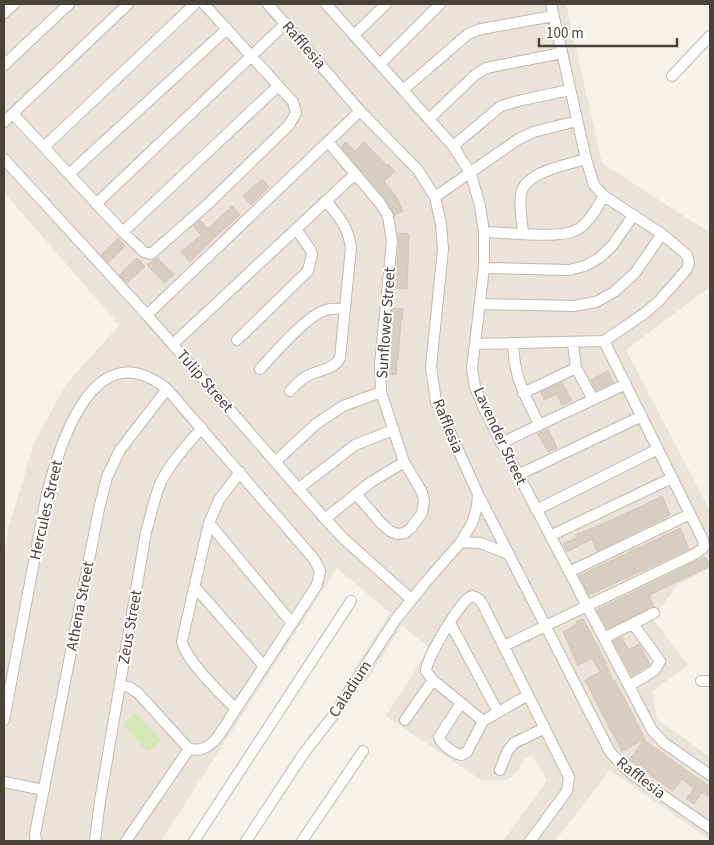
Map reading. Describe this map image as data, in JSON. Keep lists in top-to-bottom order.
{
  "streets": {
    "street": [
      "Rafflesia",
      "Sunflower Street",
      "Tulip Street",
      "Lavender Street",
      "Hercules Street",
      "Athena Street",
      "Zeus Street",
      "Caladium"
    ]
  },
  "crossings": [
    ["Rafflesia", "Caladium"],
    ["Tulip Street", "Caladium"],
    ["Hercules Street", "Athena Street"],
    ["Hercules Street", "Zeus Street"]
  ],
  "scale_bar": "100 m"
}
